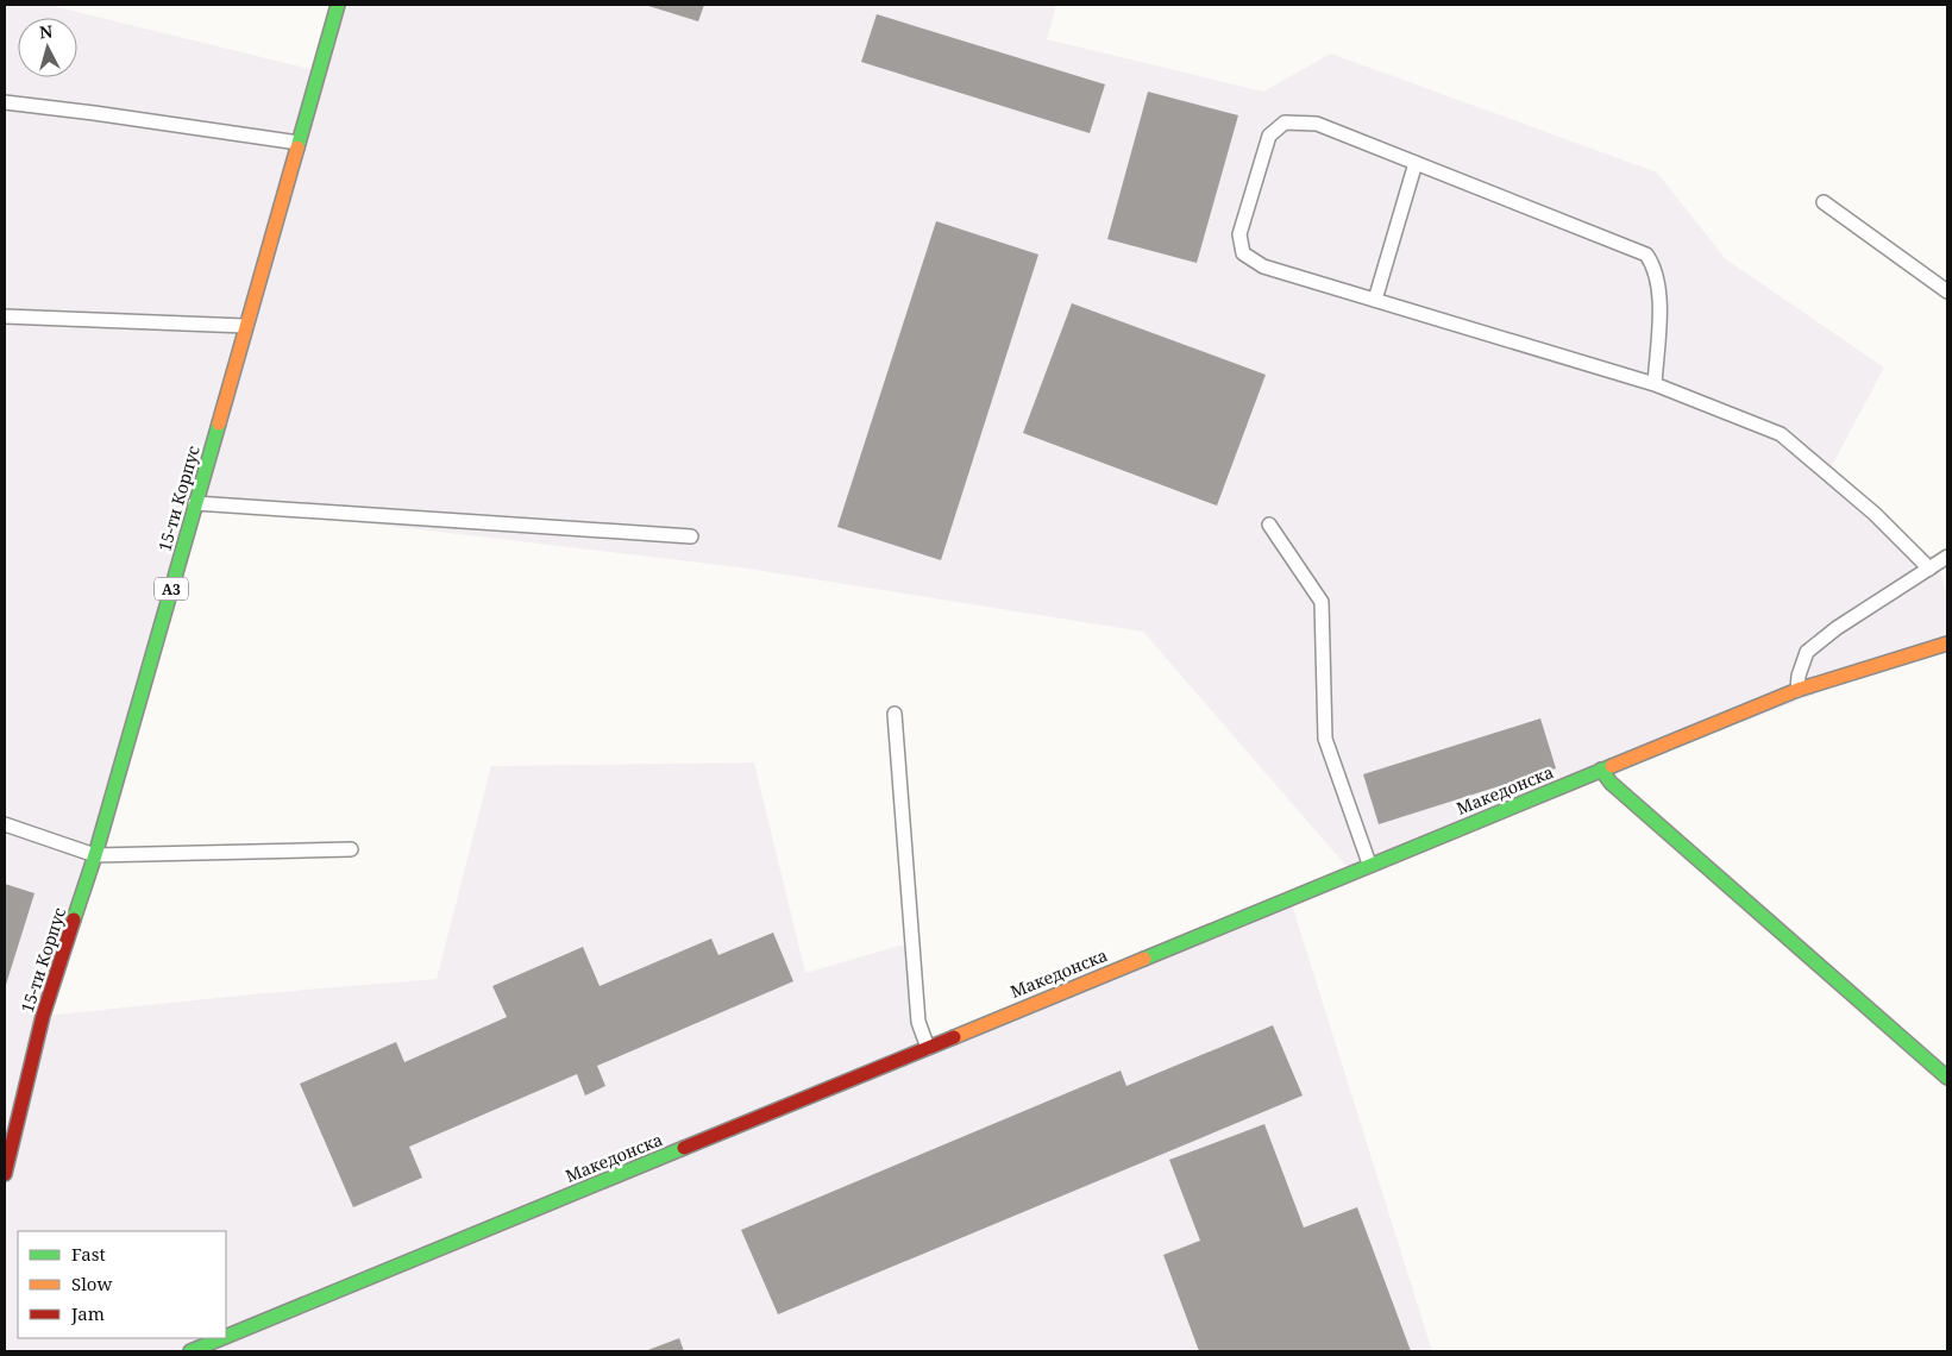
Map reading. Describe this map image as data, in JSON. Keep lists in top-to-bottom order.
{
  "streets": {
    "street": ["15-ти Корпус", "A3", "Македонска"]
  },
  "legend": ["Fast", "Slow", "Jam"],
  "north": "top"
}
